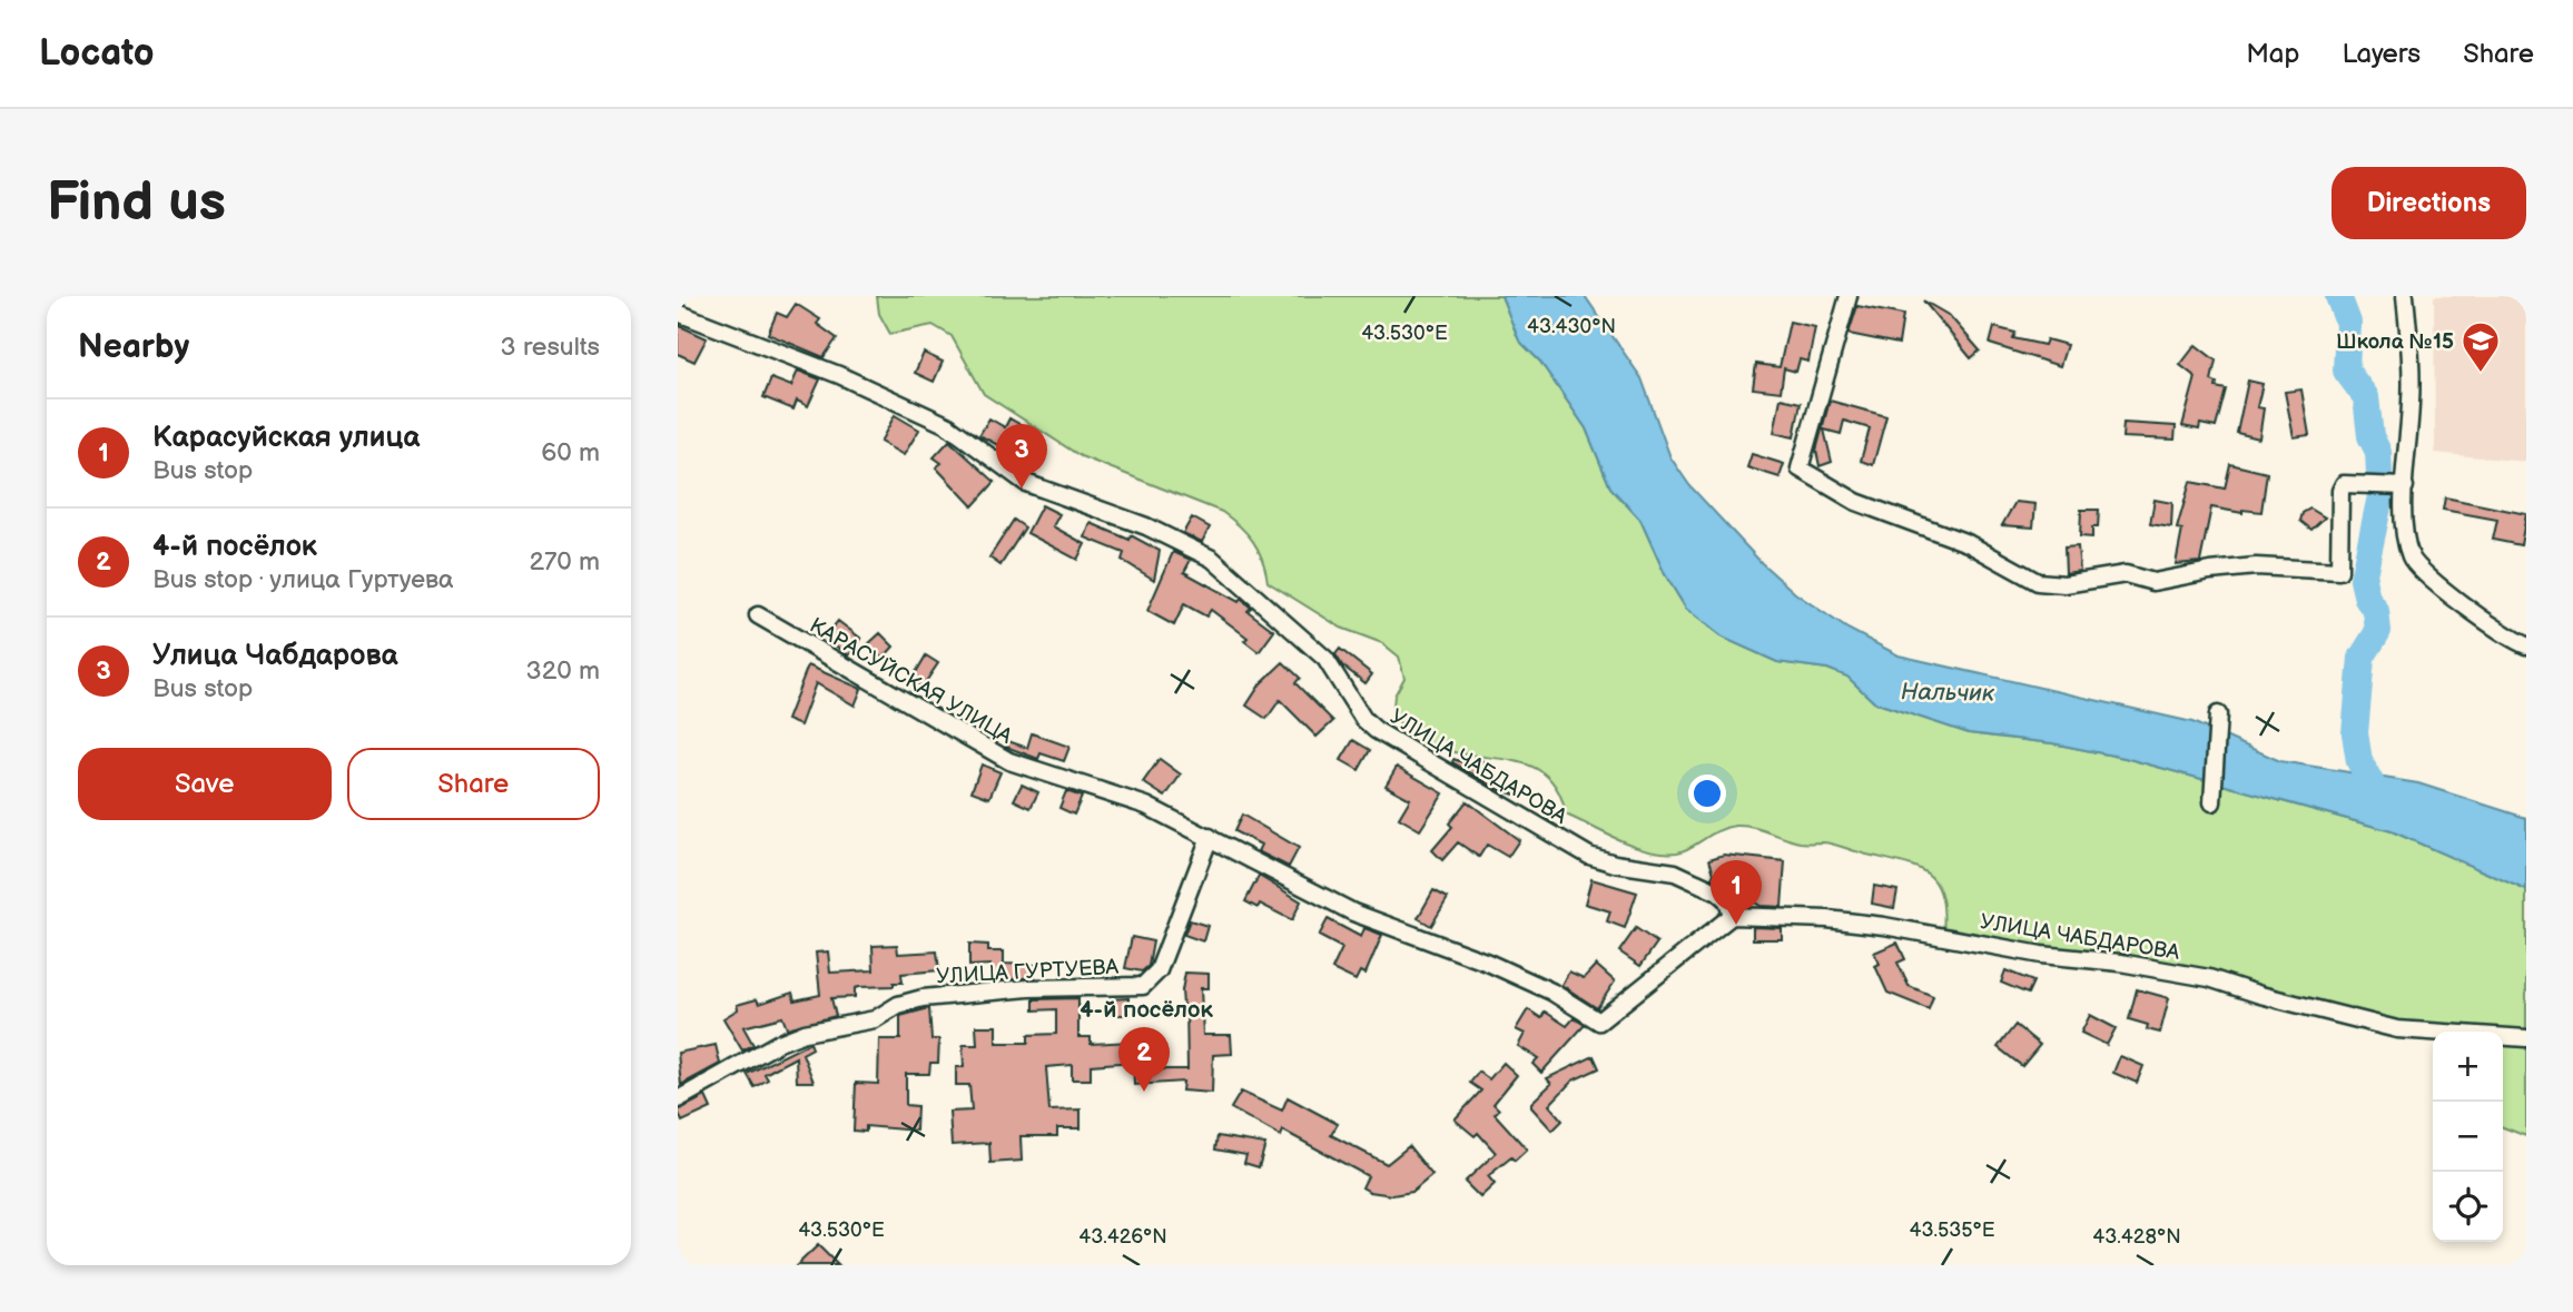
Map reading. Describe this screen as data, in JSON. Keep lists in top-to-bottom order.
{
  "streets": {
    "street": ["КАРАСУЙСКАЯ УЛИЦА", "УЛИЦА ЧАБДАРОВА", "УЛИЦА ГУРТУЕВА"]
  },
  "crossings": [
    ["КАРАСУЙСКАЯ УЛИЦА", "УЛИЦА ЧАБДАРОВА"],
    ["КАРАСУЙСКАЯ УЛИЦА", "УЛИЦА ГУРТУЕВА"]
  ],
  "districts": ["4-й посёлок"],
  "water": ["Нальчик"],
  "places": {
    "school or university": ["Школа №15"]
  },
  "page": {
    "header": "Locato",
    "nav": ["Map", "Layers", "Share"],
    "buttons": [
      "Directions",
      ["Save", "Share"]
    ],
    "title": "Find us",
    "heading": ["Nearby", "3 results"],
    "list": [
      {
        "mark": "1",
        "name": "Карасуйская улица",
        "note": "Bus stop",
        "value": "60 m"
      },
      {
        "mark": "2",
        "name": "4-й посёлок",
        "note": "Bus stop · улица Гуртуева",
        "value": "270 m"
      },
      {
        "mark": "3",
        "name": "Улица Чабдарова",
        "note": "Bus stop",
        "value": "320 m"
      }
    ],
    "pins": ["3", "1", "2"],
    "map_buttons": ["+", "−"]
  },
  "coordinates": [
    "43.430°N",
    "43.530°E",
    "43.535°E",
    "43.426°N",
    "43.428°N"
  ]
}
